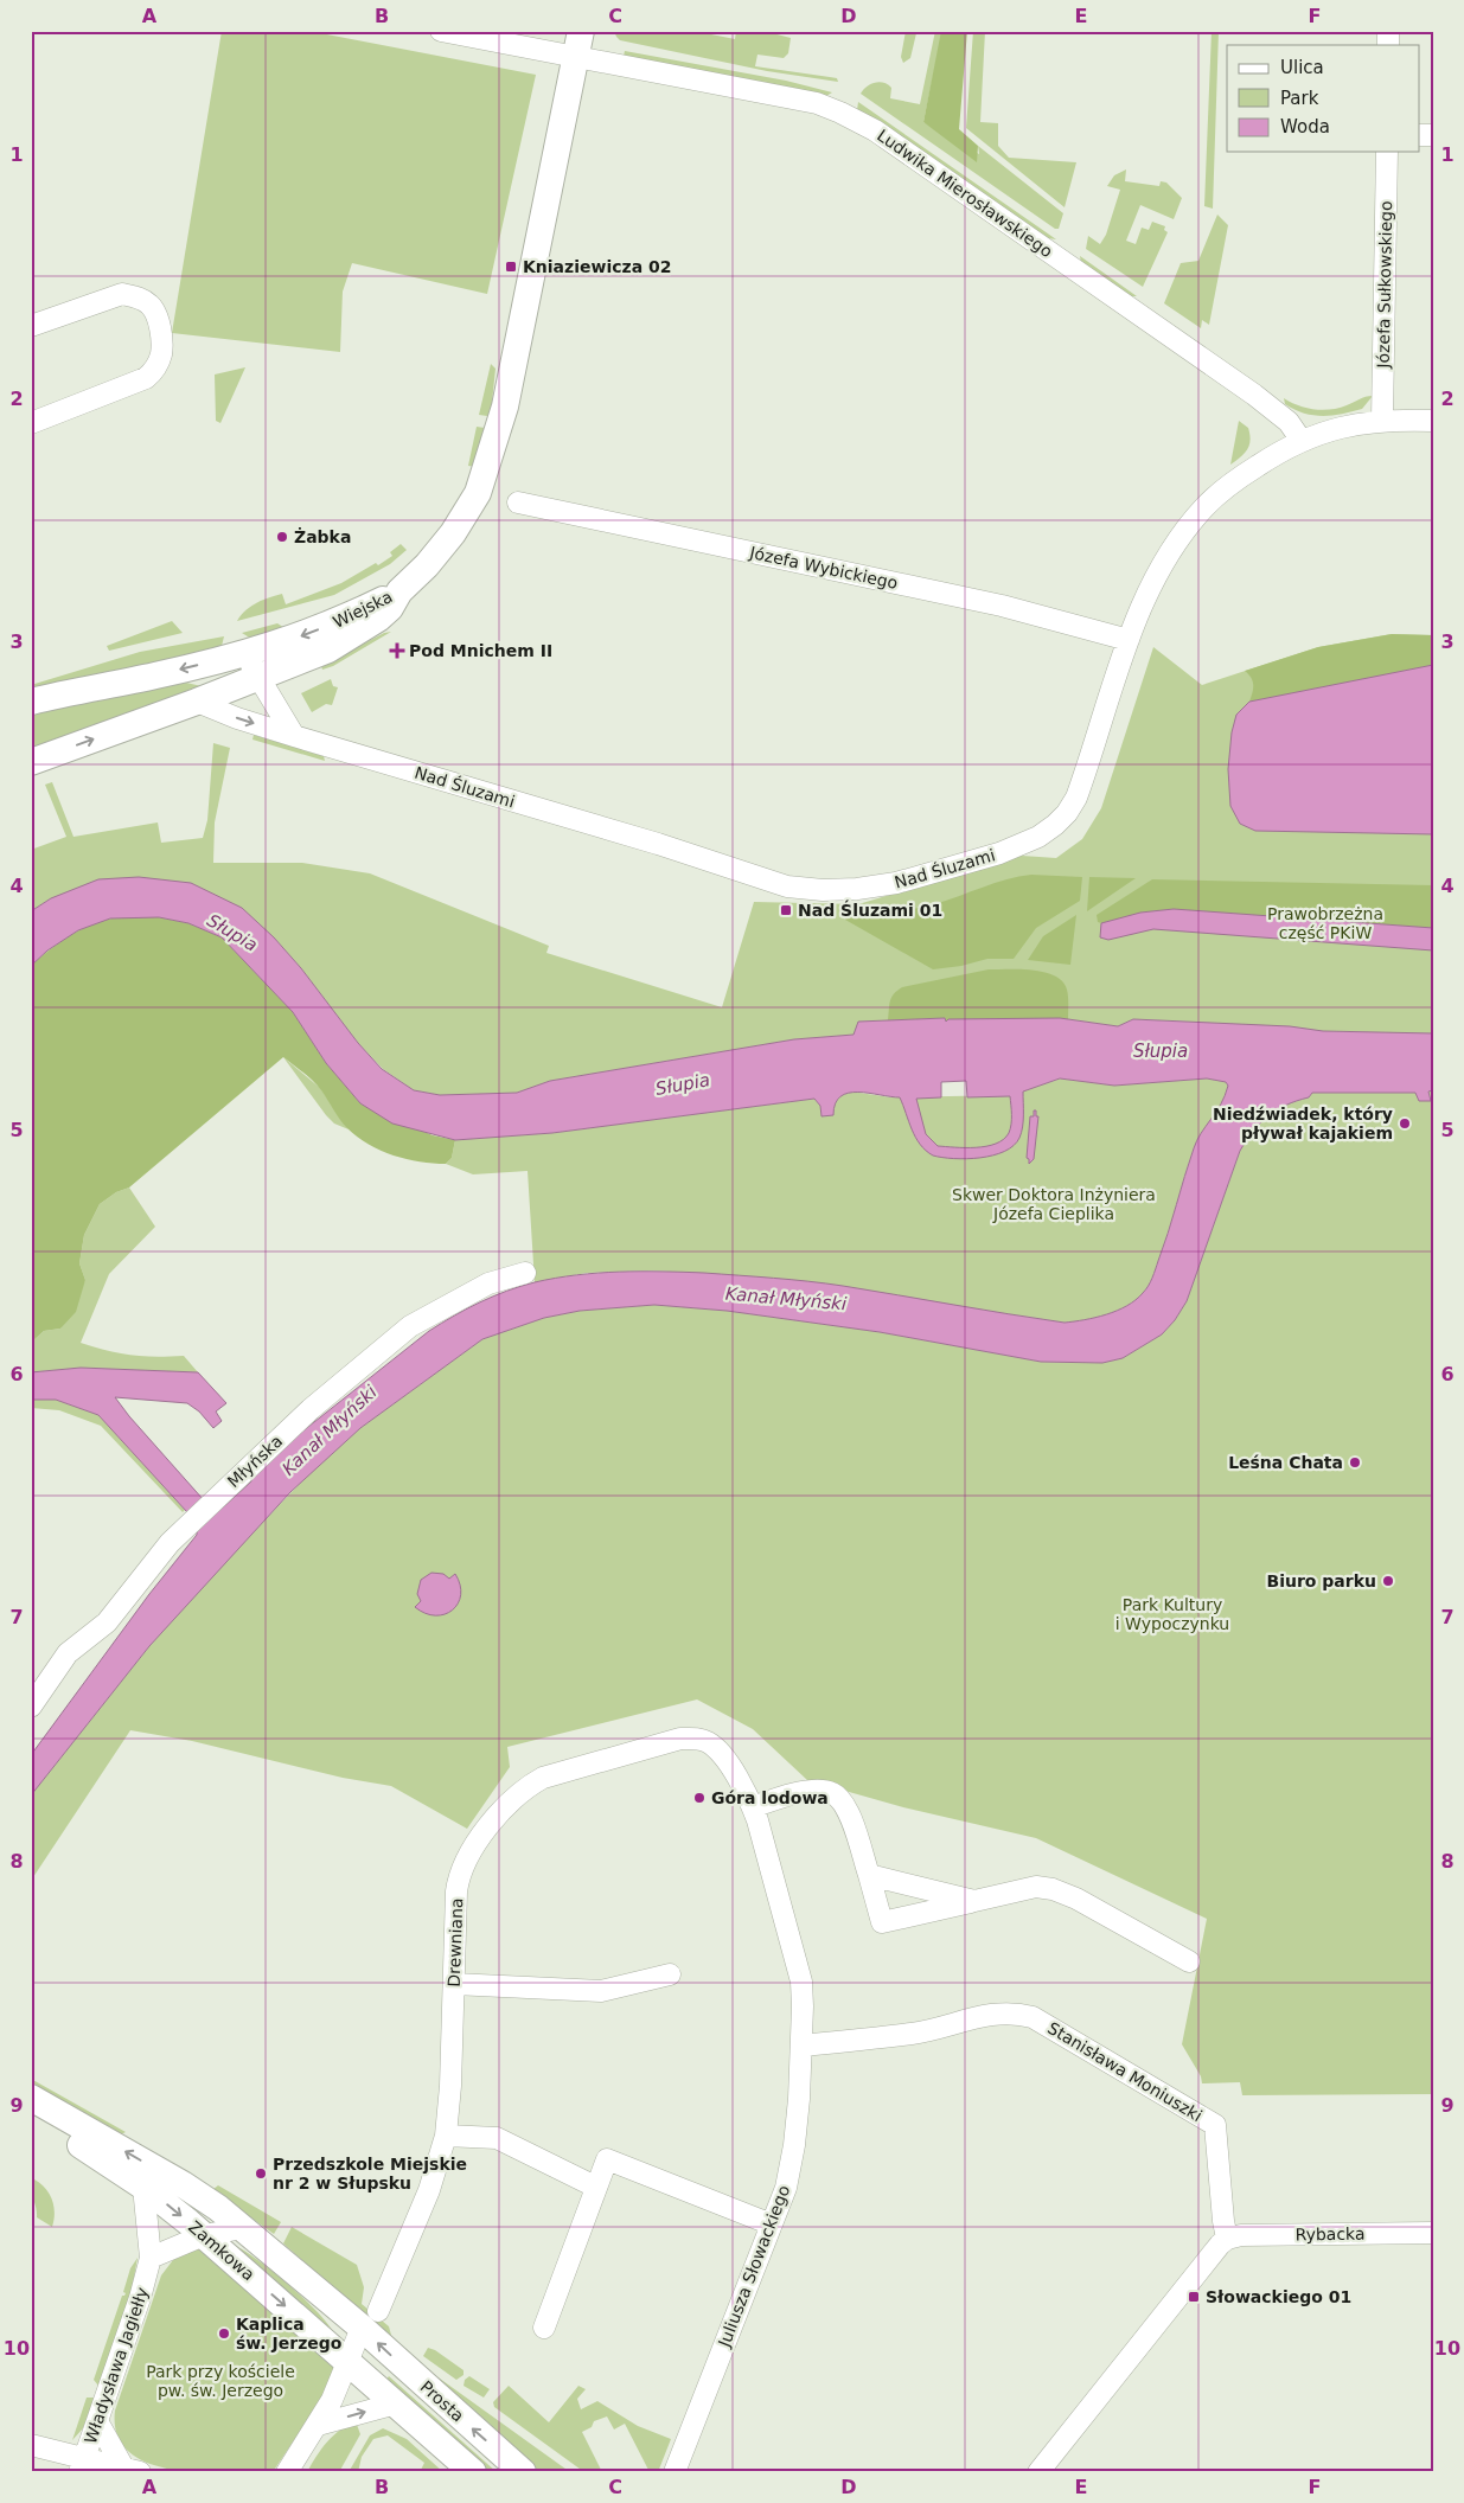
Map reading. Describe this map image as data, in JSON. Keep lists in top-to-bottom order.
{
  "streets": {
    "main road": ["Wiejska", "Zamkowa", "Prosta"],
    "street": [
      "Ludwika Mierosławskiego",
      "Józefa Sułkowskiego",
      "Józefa Wybickiego",
      "Nad Śluzami",
      "Młyńska",
      "Drewniana",
      "Stanisława Moniuszki",
      "Rybacka",
      "Juliusza Słowackiego",
      "Władysława Jagiełły"
    ]
  },
  "crossings": [
    ["Ludwika Mierosławskiego", "Nad Śluzami"],
    ["Józefa Sułkowskiego", "Nad Śluzami"],
    ["Józefa Wybickiego", "Nad Śluzami"],
    ["Wiejska", "Nad Śluzami"],
    ["Drewniana", "Zamkowa"],
    ["Drewniana", "Juliusza Słowackiego"],
    ["Drewniana", "Prosta"],
    ["Stanisława Moniuszki", "Rybacka"],
    ["Stanisława Moniuszki", "Juliusza Słowackiego"],
    ["Zamkowa", "Władysława Jagiełły"],
    ["Zamkowa", "Prosta"]
  ],
  "water": ["Słupia", "Kanał Młyński"],
  "parks": [
    "Prawobrzeżna część PKiW",
    "Skwer Doktora Inżyniera Józefa Cieplika",
    "Park Kultury i Wypoczynku",
    "Park przy kościele pw. św. Jerzego"
  ],
  "places": {
    "transit": ["Kniaziewicza 02", "Nad Śluzami 01", "Słowackiego 01"],
    "other": [
      "Żabka",
      "Niedźwiadek, który pływał kajakiem",
      "Leśna Chata",
      "Biuro parku",
      "Góra lodowa",
      "Przedszkole Miejskie nr 2 w Słupsku",
      "Kaplica św. Jerzego"
    ],
    "health": ["Pod Mnichem II"]
  },
  "legend": ["Ulica", "Park", "Woda"],
  "grid": {
    "columns": [
      "A",
      "B",
      "C",
      "D",
      "E",
      "F"
    ],
    "rows": [
      "1",
      "2",
      "3",
      "4",
      "5",
      "6",
      "7",
      "8",
      "9",
      "10"
    ]
  }
}
